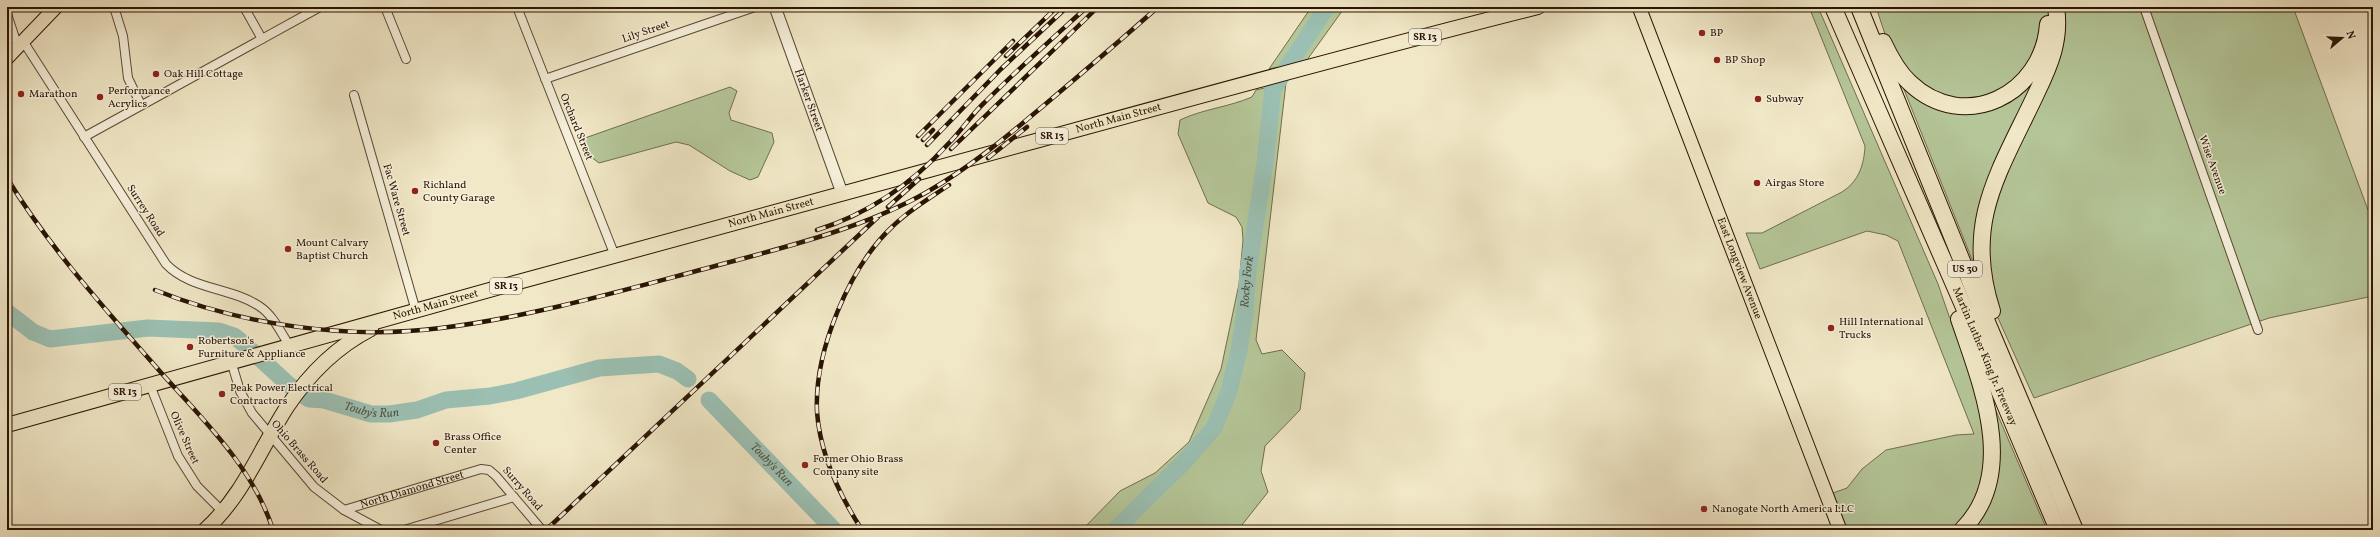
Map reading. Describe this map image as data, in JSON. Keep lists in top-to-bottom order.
{
  "streets": {
    "highway": [
      "SR 13",
      "North Main Street",
      "US 30",
      "Martin Luther King Jr. Freeway"
    ],
    "main road": ["East Longview Avenue"],
    "street": [
      "Lily Street",
      "Harker Street",
      "Orchard Street",
      "Wise Avenue",
      "Fac Ware Street",
      "Surrey Road",
      "Olive Street",
      "Ohio Brass Road",
      "North Diamond Street",
      "Surry Road"
    ]
  },
  "crossings": [
    ["Lily Street", "Orchard Street"],
    ["SR 13", "North Main Street"],
    ["SR 13", "Olive Street"],
    ["SR 13", "Ohio Brass Road"],
    ["Harker Street", "North Main Street"],
    ["North Main Street", "Orchard Street"],
    ["North Main Street", "Fac Ware Street"],
    ["North Main Street", "Surrey Road"],
    ["North Main Street", "Olive Street"],
    ["North Main Street", "Ohio Brass Road"],
    ["Ohio Brass Road", "North Diamond Street"],
    ["North Diamond Street", "Surry Road"]
  ],
  "water": ["Rocky Fork", "Touby's Run"],
  "places": [
    "BP",
    "BP Shop",
    "Oak Hill Cottage",
    "Marathon",
    "Performance Acrylics",
    "Subway",
    "Airgas Store",
    "Richland County Garage",
    "Mount Calvary Baptist Church",
    "Hill International Trucks",
    "Robertson's Furniture & Appliance",
    "Peak Power Electrical Contractors",
    "Brass Office Center",
    "Former Ohio Brass Company site",
    "Nanogate North America LLC"
  ],
  "north": "right"
}
